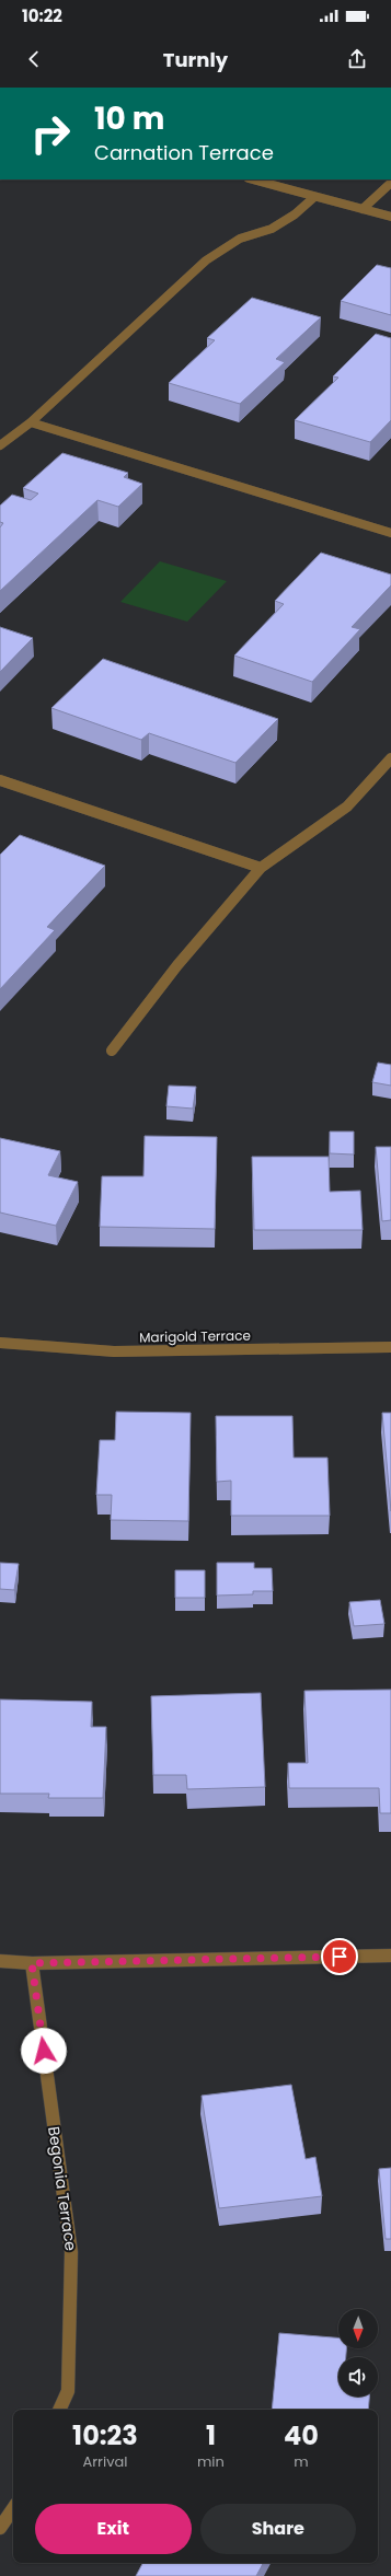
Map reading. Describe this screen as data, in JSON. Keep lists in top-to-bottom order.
{
  "streets": {
    "street": ["Marigold Terrace", "Begonia Terrace"]
  },
  "north": "bottom",
  "page": {
    "status": "10:22",
    "header": "Turnly",
    "turn": ["10 m", "Carnation Terrace"],
    "eta": [
      "10:23",
      "Arrival",
      "1",
      "min",
      "40",
      "m"
    ],
    "buttons": ["Exit", "Share"]
  }
}
